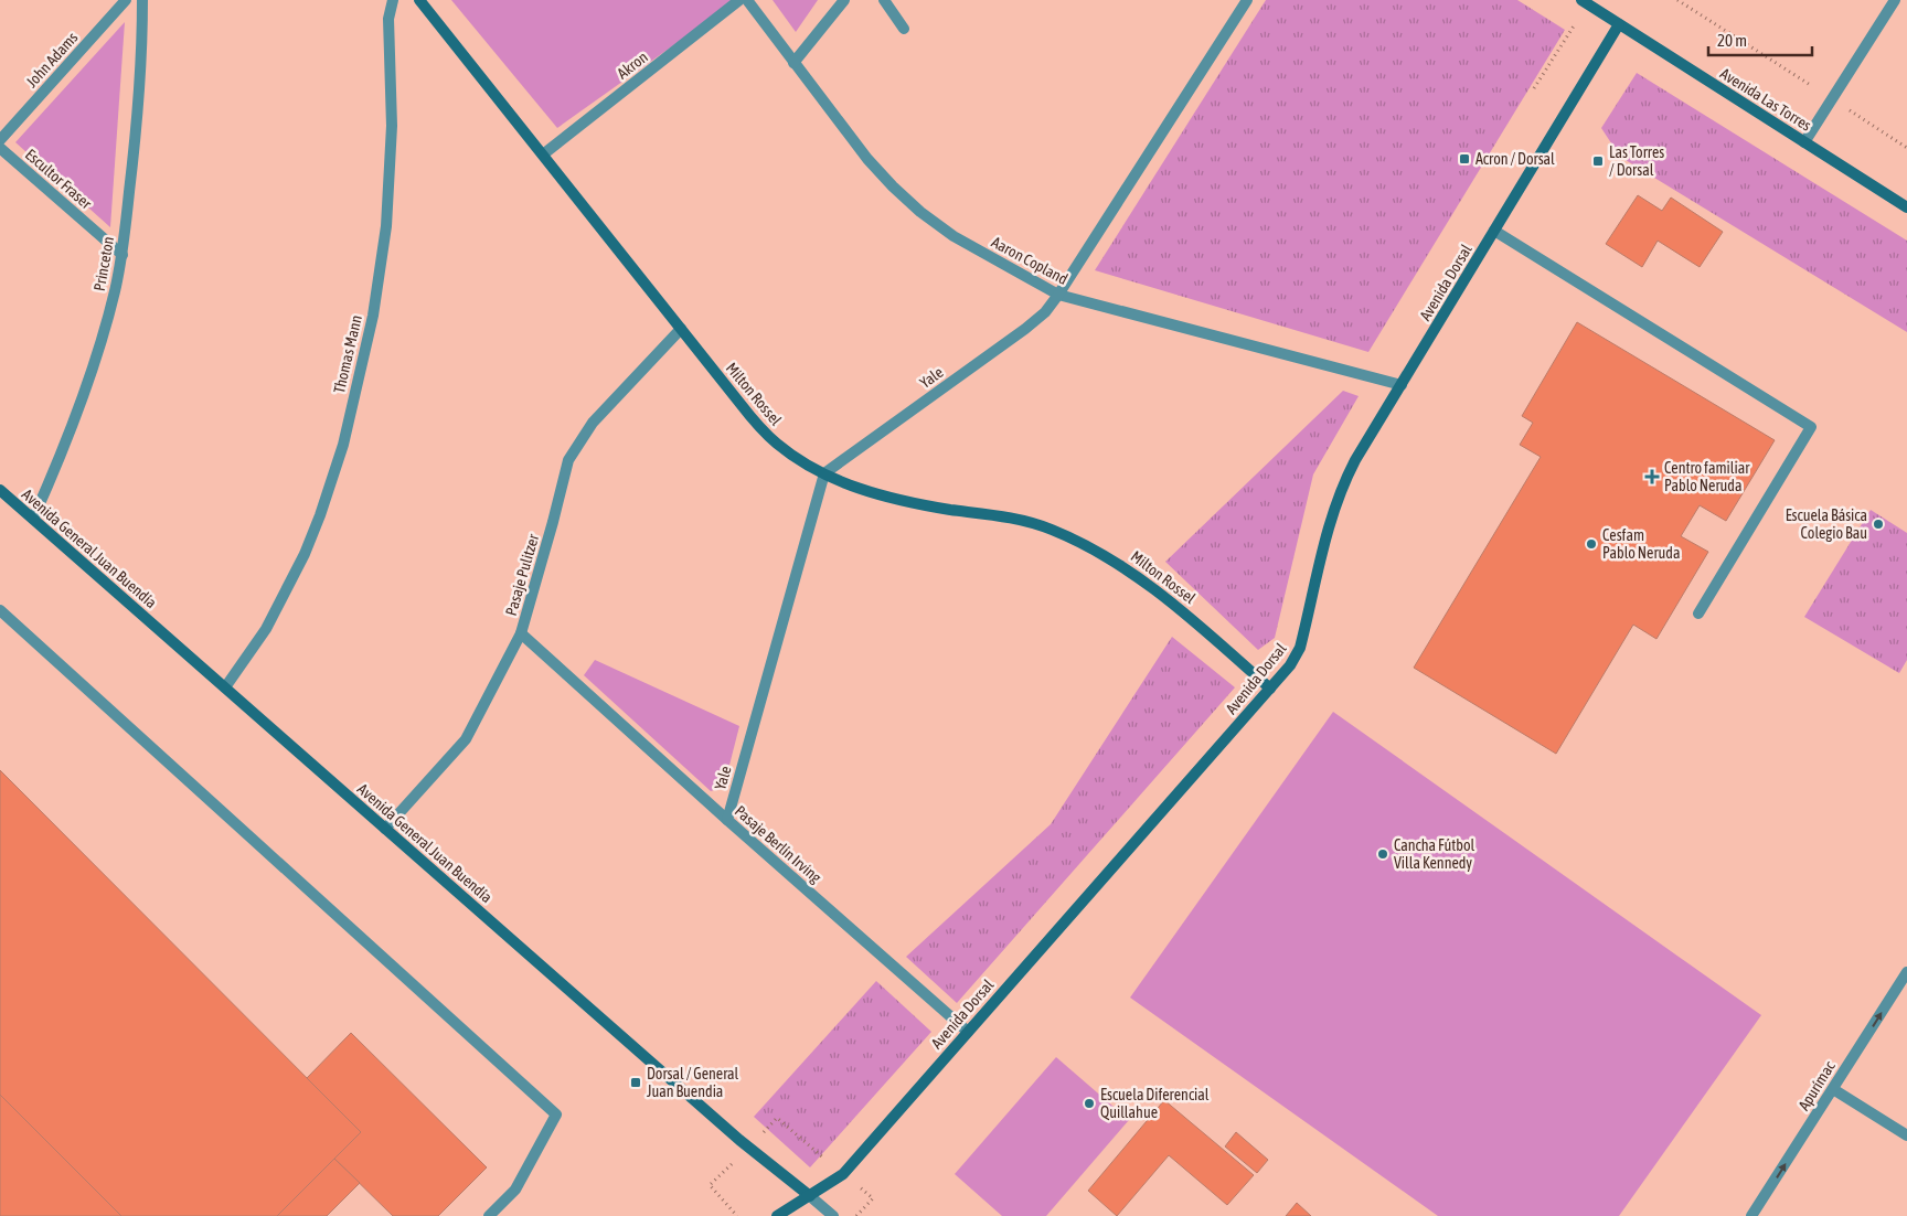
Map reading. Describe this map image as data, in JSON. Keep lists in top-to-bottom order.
{
  "streets": {
    "street": [
      "John Adams",
      "Akron",
      "Avenida Las Torres",
      "Escultor Fraser",
      "Aaron Copland",
      "Princeton",
      "Avenida Dorsal",
      "Thomas Mann",
      "Yale",
      "Milton Rossel",
      "Avenida General Juan Buendía",
      "Pasaje Pulitzer",
      "Pasaje Berlín Irving",
      "Apurímac"
    ]
  },
  "crossings": [
    ["Akron", "Milton Rossel"],
    ["Avenida Las Torres", "Avenida Dorsal"],
    ["Escultor Fraser", "Princeton"],
    ["Aaron Copland", "Avenida Dorsal"],
    ["Aaron Copland", "Yale"],
    ["Princeton", "Avenida General Juan Buendía"],
    ["Avenida Dorsal", "Milton Rossel"],
    ["Avenida Dorsal", "Avenida General Juan Buendía"],
    ["Avenida Dorsal", "Pasaje Berlín Irving"],
    ["Thomas Mann", "Avenida General Juan Buendía"],
    ["Yale", "Milton Rossel"],
    ["Yale", "Pasaje Berlín Irving"],
    ["Milton Rossel", "Pasaje Pulitzer"],
    ["Avenida General Juan Buendía", "Pasaje Pulitzer"],
    ["Pasaje Pulitzer", "Pasaje Berlín Irving"]
  ],
  "one_way": ["Apurímac"],
  "places": {
    "transit": ["Acron / Dorsal", "Las Torres / Dorsal", "Dorsal / General Juan Buendia"],
    "health": ["Centro familiar Pablo Neruda"],
    "other": [
      "Escuela Básica Colegio Bau",
      "Cesfam Pablo Neruda",
      "Cancha Fútbol Villa Kennedy",
      "Escuela Diferencial Quillahue"
    ]
  },
  "scale_bar": "20 m"
}
